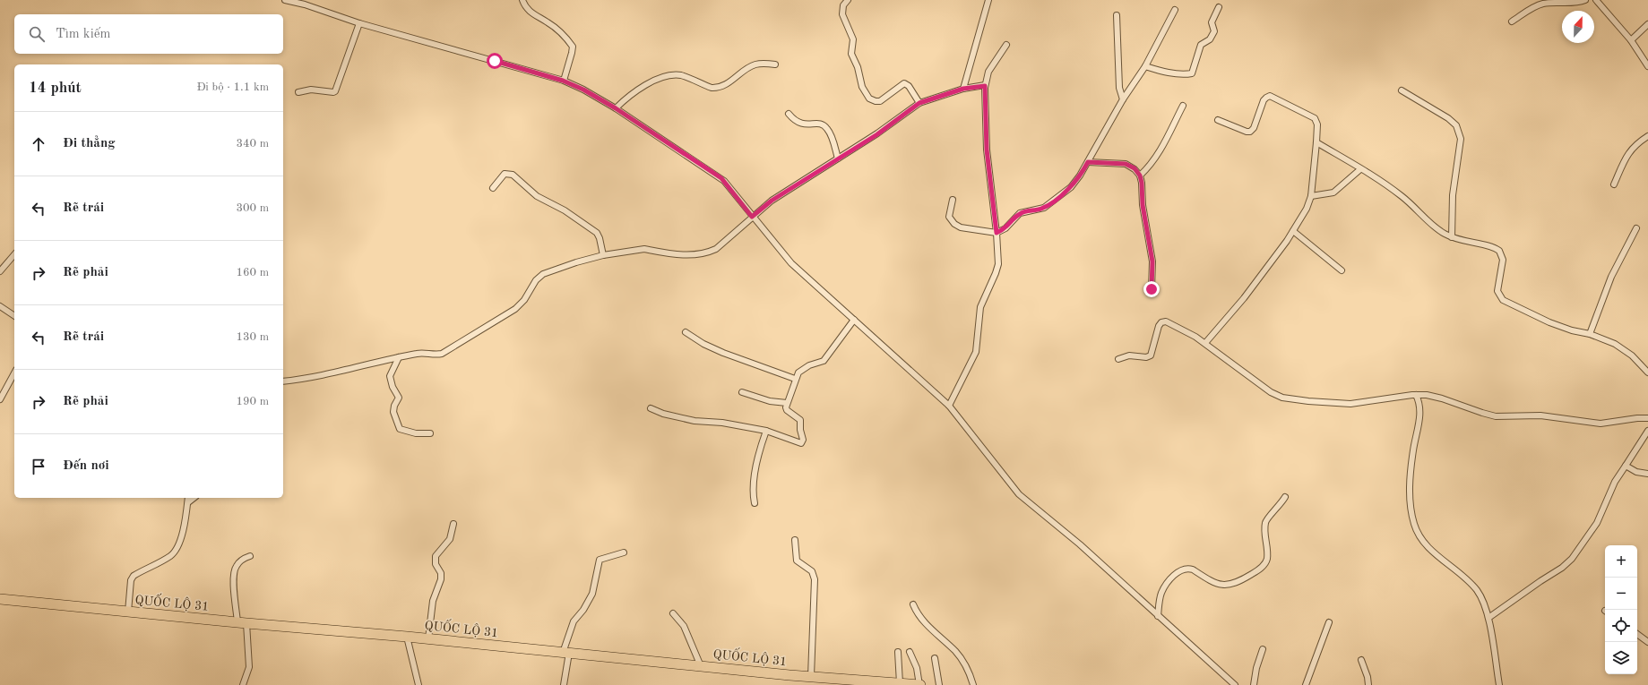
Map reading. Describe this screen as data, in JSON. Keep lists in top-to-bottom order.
{
  "streets": {
    "highway": ["QUỐC LỘ 31"]
  },
  "north": "top",
  "page": {
    "search": "Tìm kiếm",
    "heading": ["14 phút", "Đi bộ · 1.1 km"],
    "list": [
      ["Đi thẳng", "340 m"],
      ["Rẽ trái", "300 m"],
      ["Rẽ phải", "160 m"],
      ["Rẽ trái", "130 m"],
      ["Rẽ phải", "190 m"],
      "Đến nơi"
    ],
    "map_buttons": ["+", "−"]
  }
}
